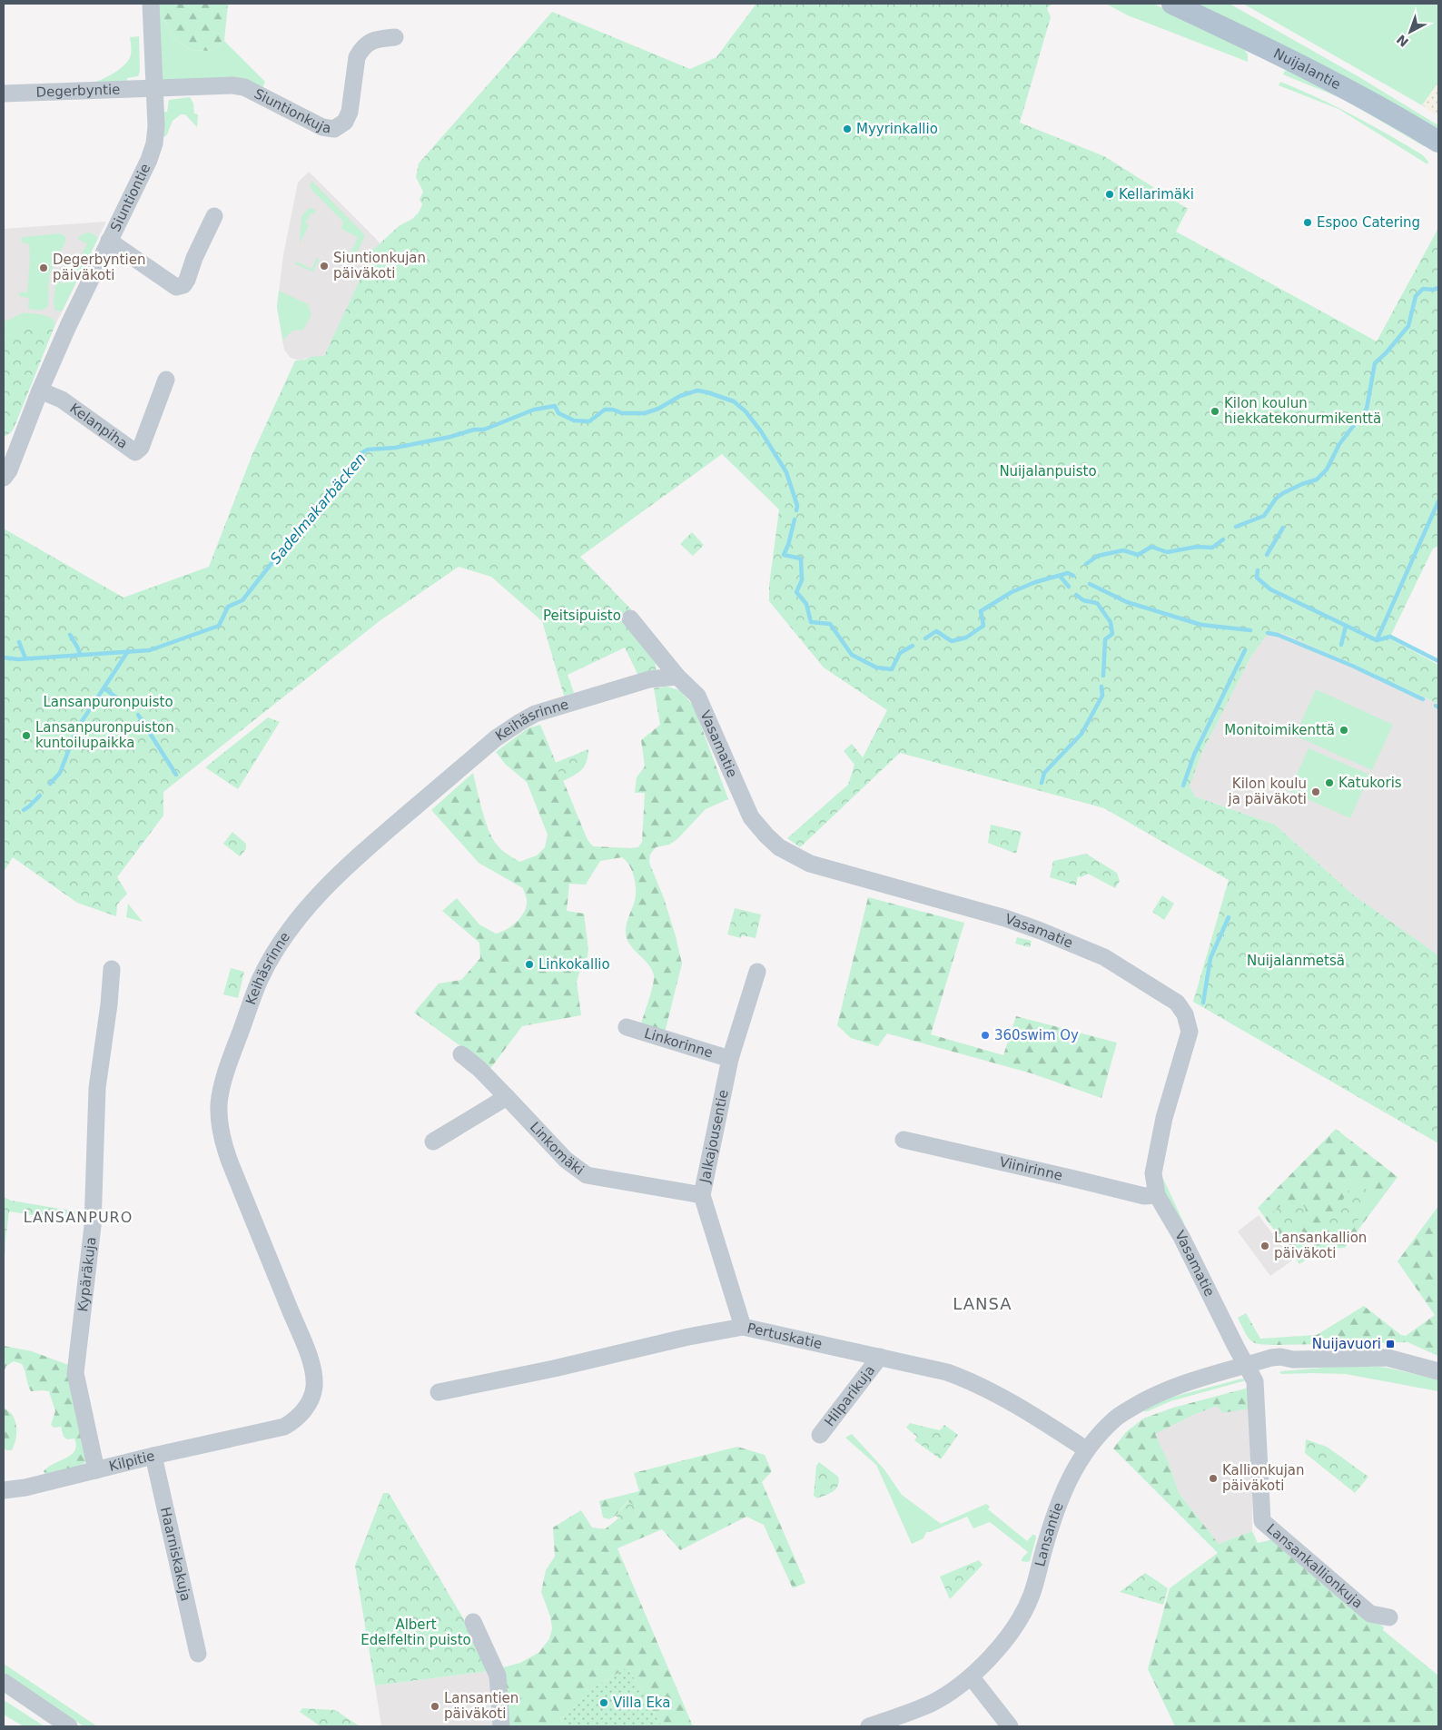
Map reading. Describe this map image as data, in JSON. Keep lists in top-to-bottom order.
{
  "streets": {
    "main road": ["Nuijalantie"],
    "street": [
      "Degerbyntie",
      "Siuntionkuja",
      "Siuntiontie",
      "Kelanpiha",
      "Keihäsrinne",
      "Vasamatie",
      "Linkorinne",
      "Jalkajousentie",
      "Linkomäki",
      "Viinirinne",
      "Kypäräkuja",
      "Pertuskatie",
      "Hilparikuja",
      "Kilpitie",
      "Lansantie",
      "Haarniskakuja",
      "Lansankallionkuja"
    ]
  },
  "crossings": [
    ["Degerbyntie", "Siuntionkuja"],
    ["Degerbyntie", "Siuntiontie"],
    ["Siuntionkuja", "Siuntiontie"],
    ["Siuntiontie", "Kelanpiha"],
    ["Keihäsrinne", "Vasamatie"],
    ["Keihäsrinne", "Kilpitie"],
    ["Vasamatie", "Viinirinne"],
    ["Vasamatie", "Lansantie"],
    ["Vasamatie", "Lansankallionkuja"],
    ["Linkorinne", "Jalkajousentie"],
    ["Jalkajousentie", "Linkomäki"],
    ["Jalkajousentie", "Pertuskatie"],
    ["Kypäräkuja", "Kilpitie"],
    ["Pertuskatie", "Hilparikuja"],
    ["Pertuskatie", "Lansantie"],
    ["Kilpitie", "Haarniskakuja"],
    ["Lansantie", "Lansankallionkuja"]
  ],
  "districts": ["LANSANPURO", "LANSA"],
  "water": ["Sadelmakarbäcken"],
  "parks": [
    "Nuijalanpuisto",
    "Peitsipuisto",
    "Lansanpuronpuisto",
    "Nuijalanmetsä",
    "Albert Edelfeltin puisto"
  ],
  "places": {
    "other": [
      "Myyrinkallio",
      "Kellarimäki",
      "Espoo Catering",
      "Siuntionkujan päiväkoti",
      "Degerbyntien päiväkoti",
      "Kilon koulun hiekkatekonurmikenttä",
      "Monitoimikenttä",
      "Lansanpuronpuiston kuntoilupaikka",
      "Katukoris",
      "Kilon koulu ja päiväkoti",
      "Linkokallio",
      "360swim Oy",
      "Lansankallion päiväkoti",
      "Kallionkujan päiväkoti",
      "Villa Eka",
      "Lansantien päiväkoti"
    ],
    "transit": ["Nuijavuori"]
  },
  "north": "bottom left"
}
